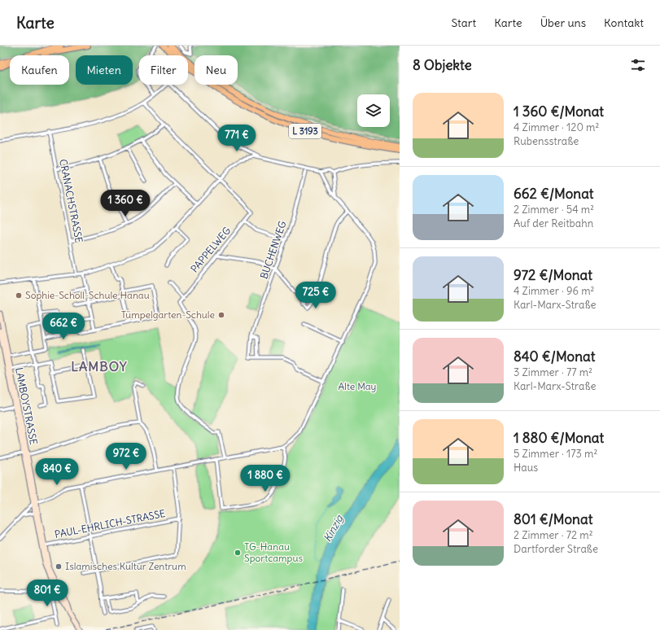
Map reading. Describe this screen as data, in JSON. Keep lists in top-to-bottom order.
{
  "streets": {
    "highway": ["L 3193"],
    "main road": ["LAMBOYSTRASSE"],
    "street": [
      "CRANACHSTRASSE",
      "PAPPELWEG",
      "BUCHENWEG",
      "PAUL-EHRLICH-STRASSE"
    ]
  },
  "crossings": [
    ["LAMBOYSTRASSE", "PAUL-EHRLICH-STRASSE"]
  ],
  "districts": ["LAMBOY"],
  "water": ["Kinzig"],
  "parks": ["Alte May"],
  "places": [
    "Sophie-Scholl-Schule Hanau",
    "Tümpelgarten-Schule",
    "TG-Hanau Sportcampus",
    "Islamisches Kultur Zentrum"
  ],
  "page": {
    "header": "Karte",
    "nav": [
      "Start",
      "Karte",
      "Über uns",
      "Kontakt"
    ],
    "heading": "8 Objekte",
    "chip": [
      "Kaufen",
      "Mieten",
      "Filter",
      "Neu"
    ],
    "list": [
      {
        "name": "1 360 €/Monat",
        "note": "4 Zimmer · 120 m² · Rubensstraße"
      },
      {
        "name": "662 €/Monat",
        "note": "2 Zimmer · 54 m² · Auf der Reitbahn"
      },
      {
        "name": "972 €/Monat",
        "note": "4 Zimmer · 96 m² · Karl-Marx-Straße"
      },
      {
        "name": "840 €/Monat",
        "note": "3 Zimmer · 77 m² · Karl-Marx-Straße"
      },
      {
        "name": "1 880 €/Monat",
        "note": "5 Zimmer · 173 m² · Haus"
      },
      {
        "name": "801 €/Monat",
        "note": "2 Zimmer · 72 m² · Dartforder Straße"
      }
    ],
    "price": [
      "771 €",
      "1 360 €",
      "725 €",
      "662 €",
      "972 €",
      "840 €",
      "1 880 €",
      "801 €"
    ]
  }
}
